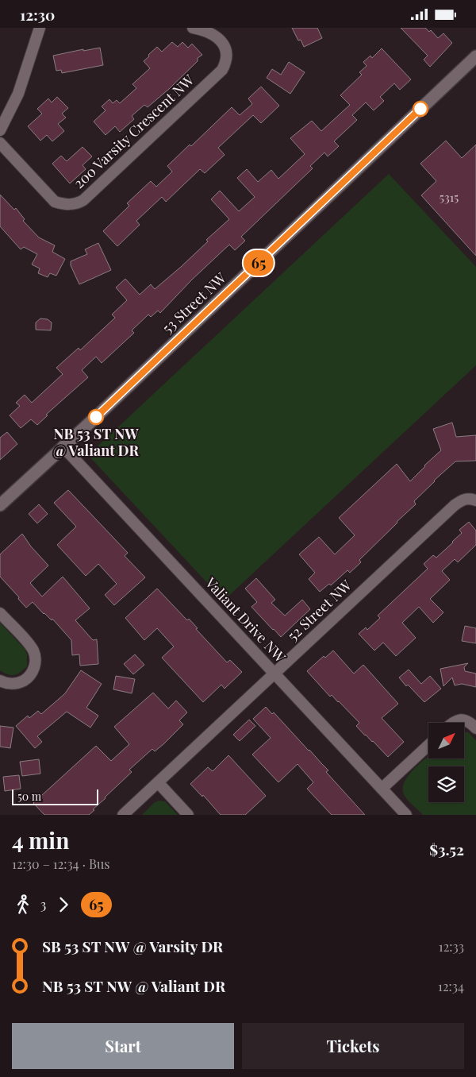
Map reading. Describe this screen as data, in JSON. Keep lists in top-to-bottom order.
{
  "streets": {
    "street": [
      "200 Varsity Crescent NW",
      "53 Street NW",
      "52 Street NW",
      "Valiant Drive NW"
    ]
  },
  "crossings": [
    ["53 Street NW", "Valiant Drive NW"],
    ["52 Street NW", "Valiant Drive NW"]
  ],
  "places": ["NB 53 ST NW @ Valiant DR"],
  "lines": ["bus line 65"],
  "house_numbers": ["5315"],
  "scale_bar": "50 m",
  "north": "top right",
  "page": {
    "status": "12:30",
    "on_map": "65",
    "scale": "50 m",
    "heading": ["4 min", "12:30 – 12:34 · Bus", "$3.52"],
    "legs": ["3", "65"],
    "list": [
      {
        "name": "SB 53 ST NW @ Varsity DR",
        "value": "12:33"
      },
      {
        "name": "NB 53 ST NW @ Valiant DR",
        "value": "12:34"
      }
    ],
    "buttons": ["Start", "Tickets"]
  }
}
